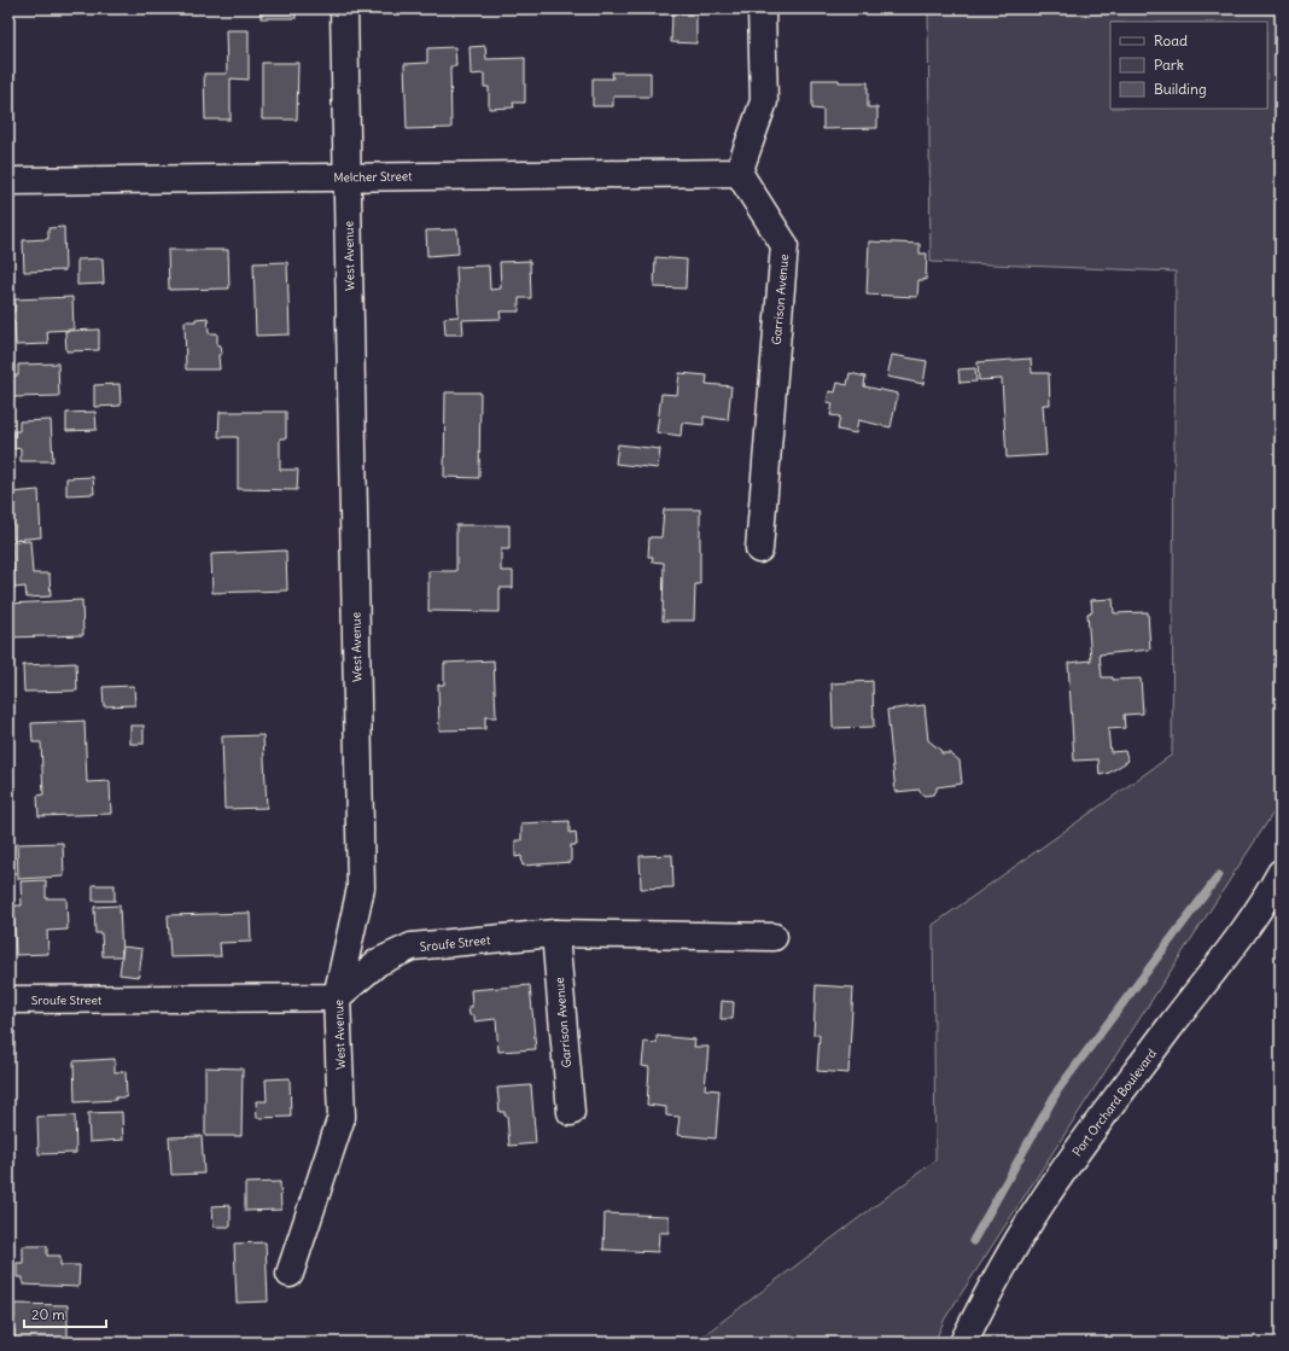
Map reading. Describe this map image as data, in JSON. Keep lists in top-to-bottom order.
{
  "streets": {
    "street": [
      "Melcher Street",
      "West Avenue",
      "Garrison Avenue",
      "Sroufe Street",
      "Port Orchard Boulevard"
    ]
  },
  "crossings": [
    ["Melcher Street", "West Avenue"],
    ["Melcher Street", "Garrison Avenue"],
    ["West Avenue", "Sroufe Street"],
    ["Garrison Avenue", "Sroufe Street"]
  ],
  "legend": ["Road", "Park", "Building"],
  "scale_bar": "20 m"
}
